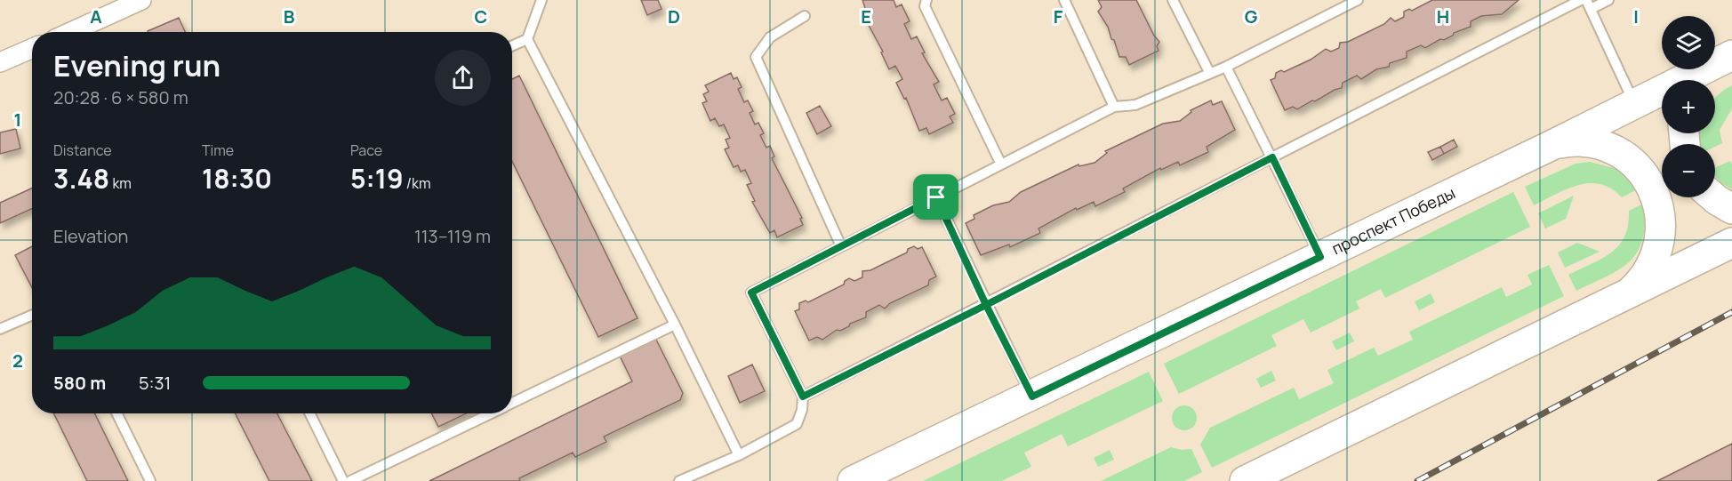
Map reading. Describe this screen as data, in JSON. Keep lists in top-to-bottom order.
{
  "streets": {
    "main road": ["проспект Победы"]
  },
  "page": {
    "map_buttons": ["+", "−"],
    "heading": ["Evening run", "20:28 · 6 × 580 m"],
    "stats": [
      ["Distance", "3.48 km"],
      ["Time", "18:30"],
      ["Pace", "5:19 /km"]
    ],
    "chart": ["Elevation", "113–119 m"],
    "list": [
      {
        "name": "580 m",
        "note": "5:31"
      }
    ]
  },
  "grid": {
    "columns": [
      "A",
      "B",
      "C",
      "D",
      "E",
      "F",
      "G",
      "H",
      "I"
    ],
    "rows": ["1", "2"]
  }
}
